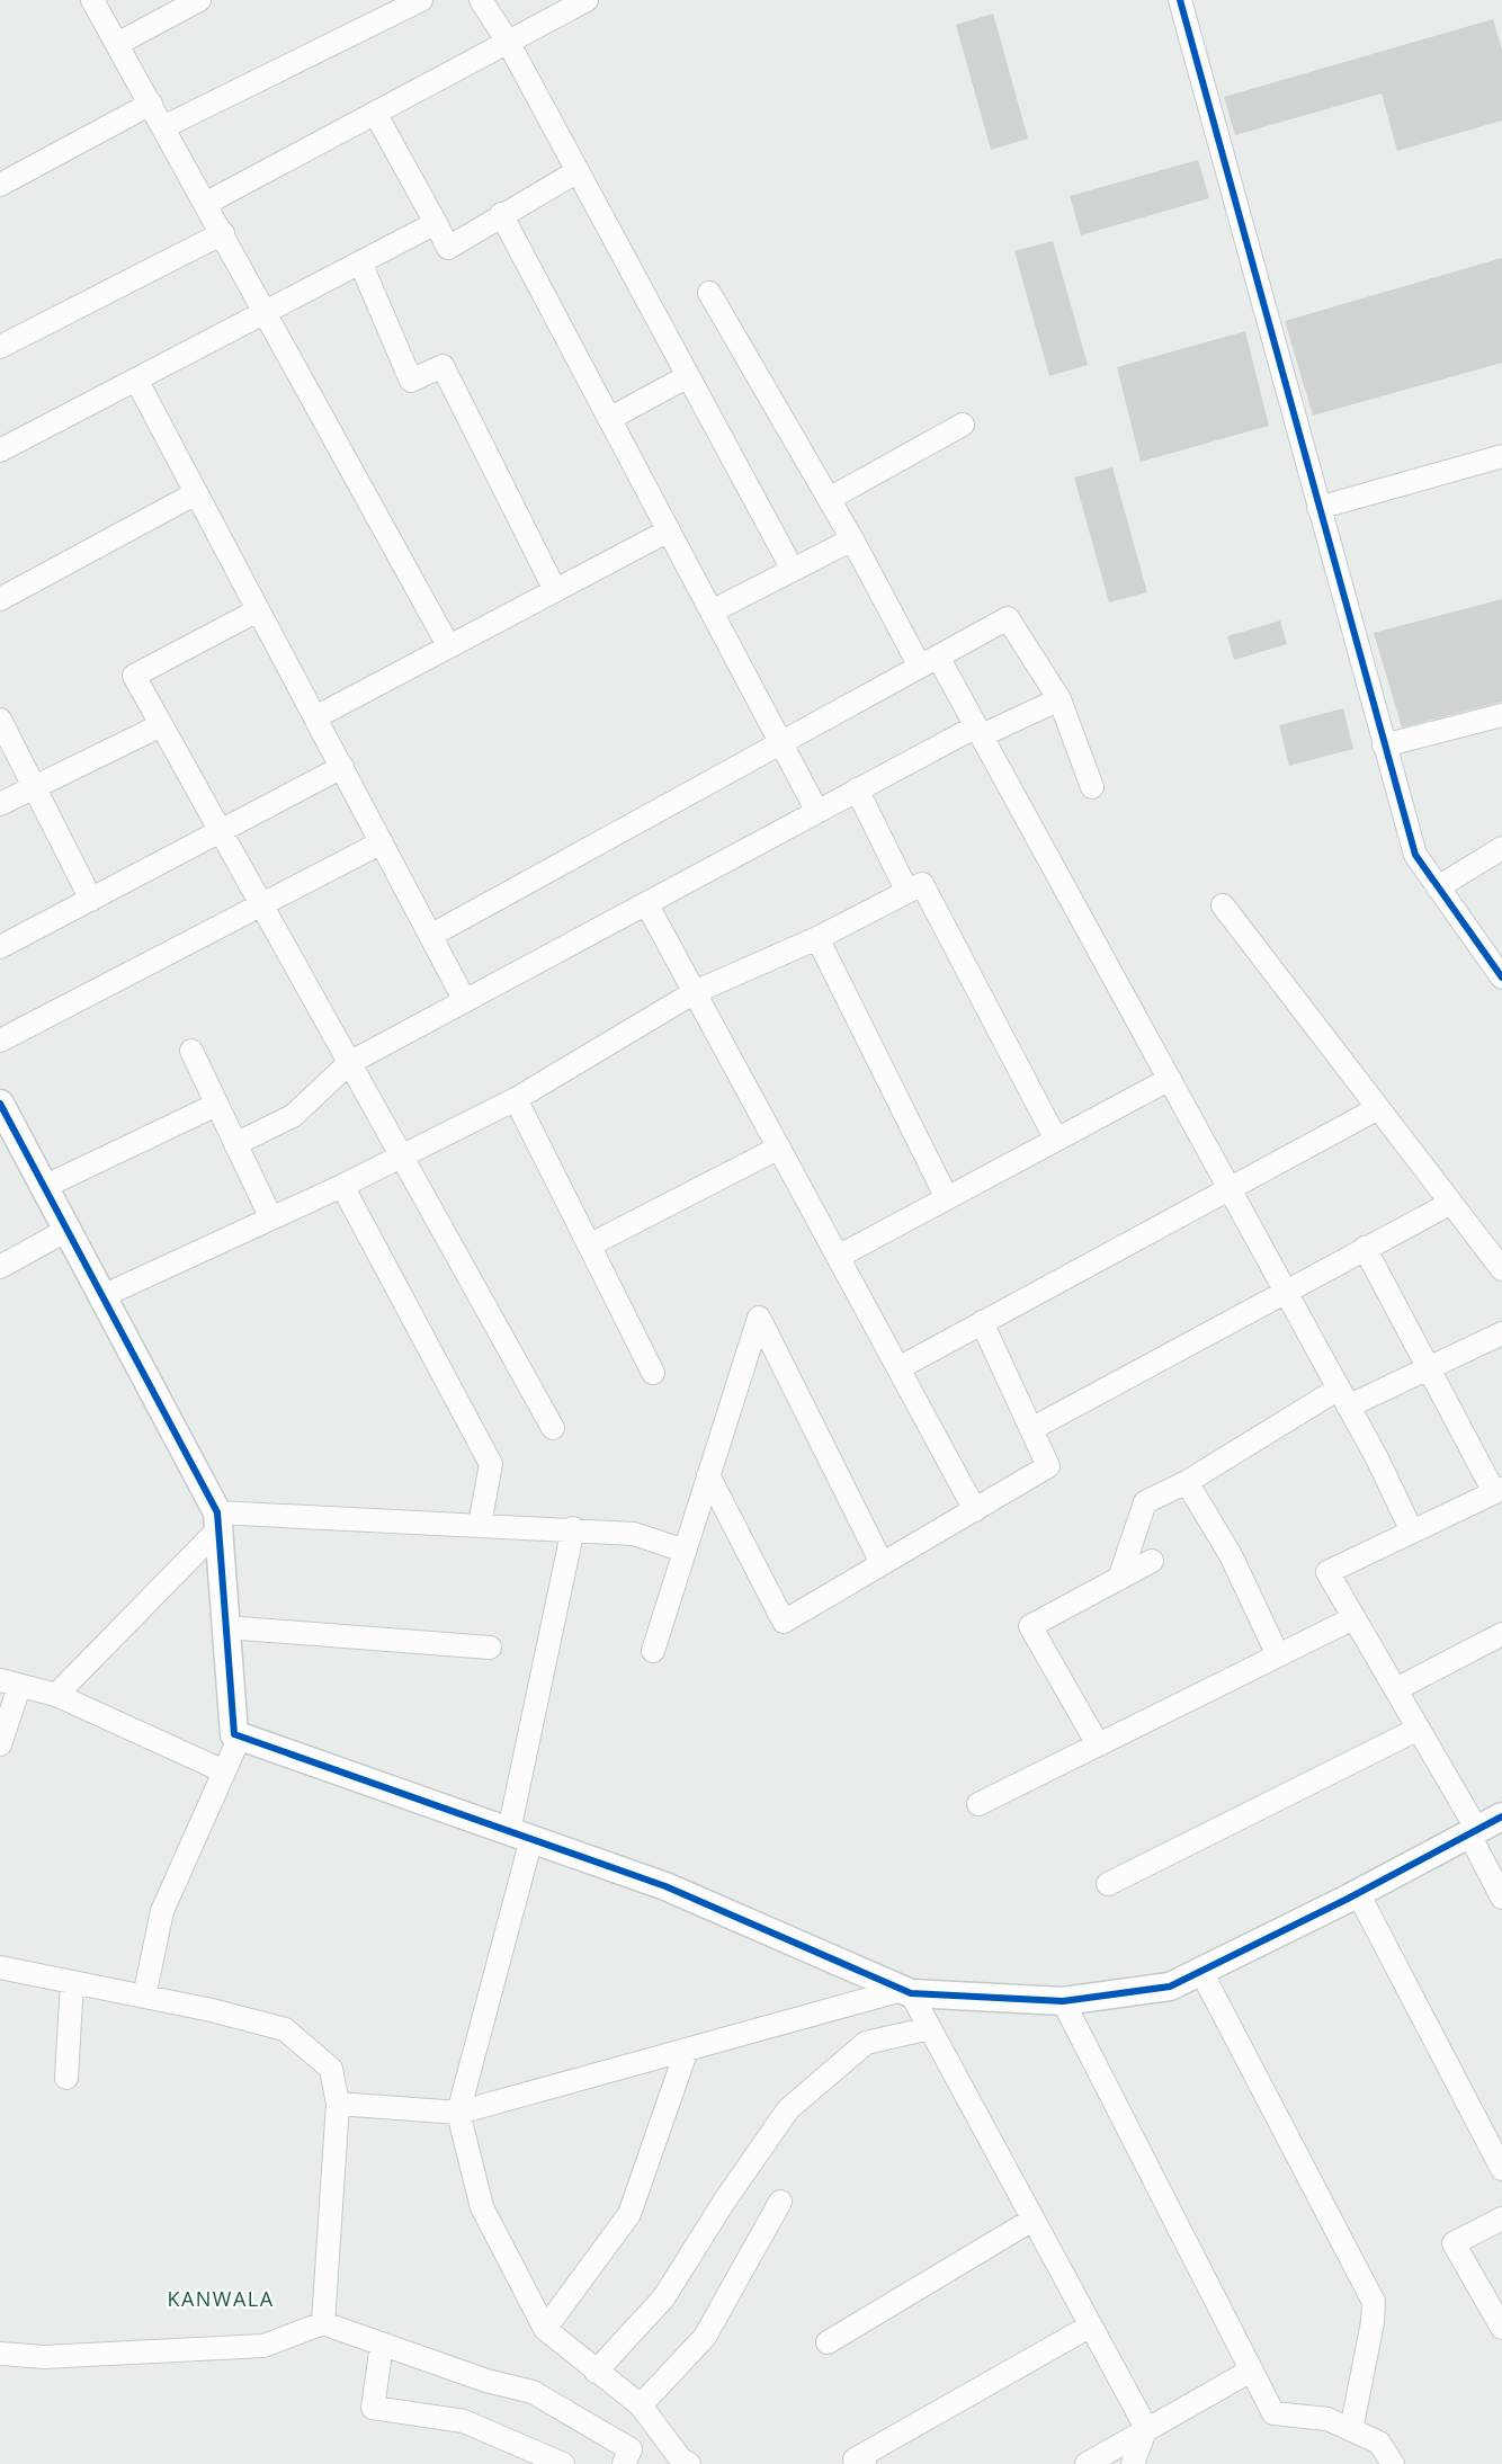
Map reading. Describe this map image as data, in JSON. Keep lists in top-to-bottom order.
{
  "districts": ["KANWALA"]
}
